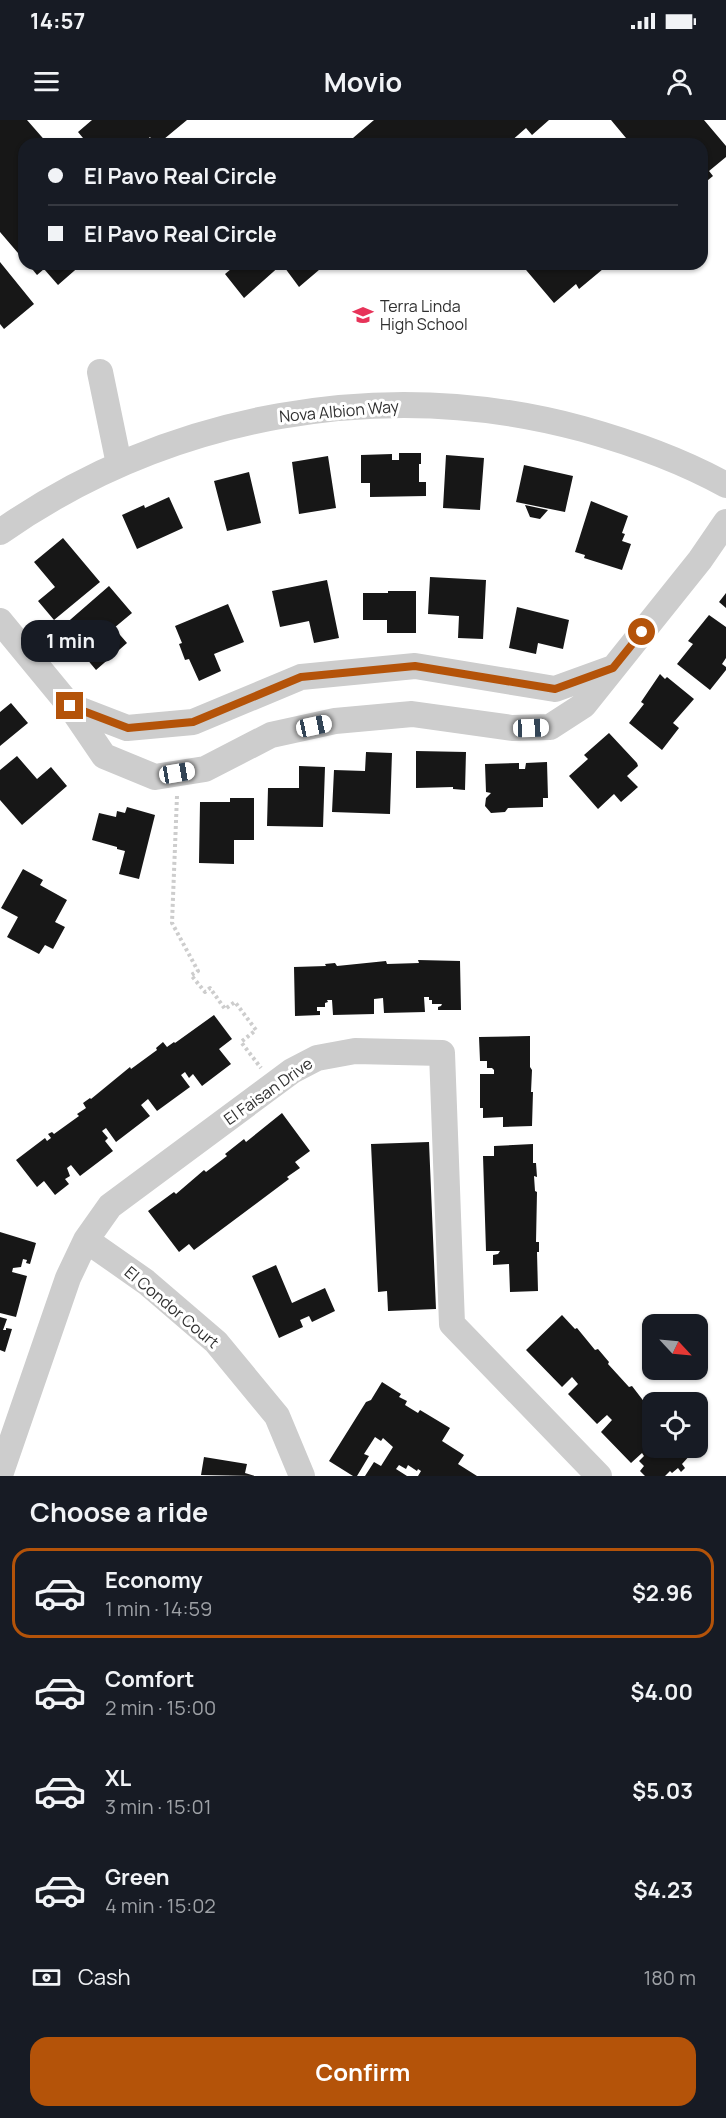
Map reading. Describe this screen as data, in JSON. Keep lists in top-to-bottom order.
{
  "streets": {
    "street": ["Nova Albion Way", "El Faisan Drive", "El Condor Court"]
  },
  "crossings": [
    ["El Faisan Drive", "El Condor Court"]
  ],
  "places": {
    "school or university": ["Terra Linda High School"]
  },
  "north": "bottom right",
  "page": {
    "status": "14:57",
    "header": "Movio",
    "banner": ["El Pavo Real Circle", "El Pavo Real Circle"],
    "bubble": "1 min",
    "heading": "Choose a ride",
    "list": [
      {
        "name": "Economy",
        "note": "1 min · 14:59",
        "value": "$2.96"
      },
      {
        "name": "Comfort",
        "note": "2 min · 15:00",
        "value": "$4.00"
      },
      {
        "name": "XL",
        "note": "3 min · 15:01",
        "value": "$5.03"
      },
      {
        "name": "Green",
        "note": "4 min · 15:02",
        "value": "$4.23"
      }
    ],
    "pay": ["Cash", "180 m"],
    "buttons": "Confirm"
  }
}
